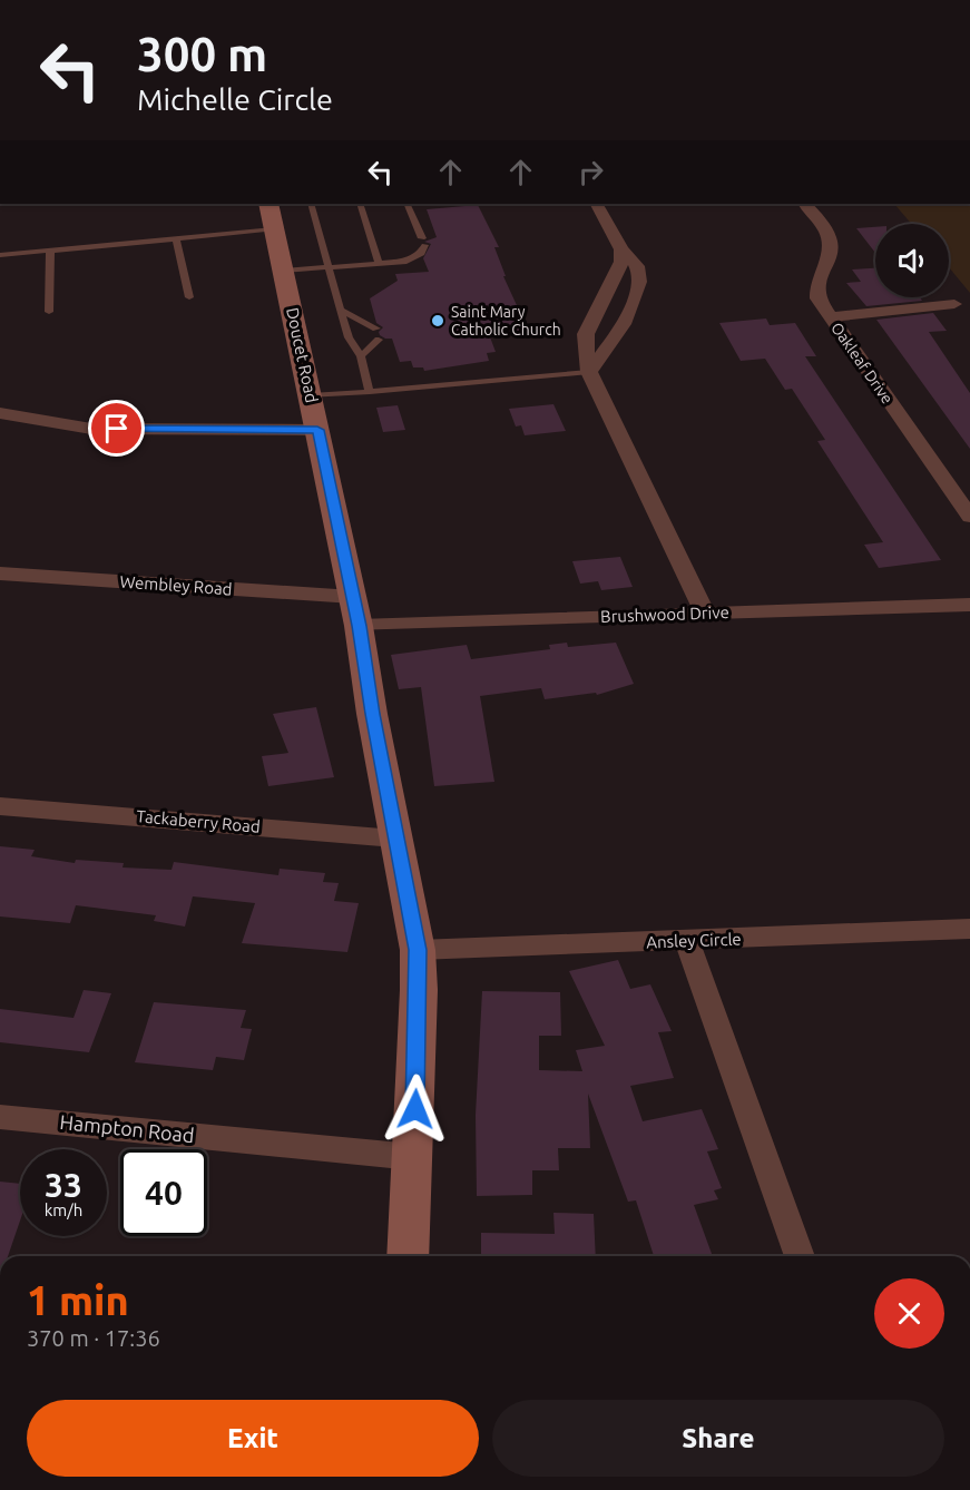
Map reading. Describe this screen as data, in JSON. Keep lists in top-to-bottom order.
{
  "streets": {
    "street": [
      "Doucet Road",
      "Oakleaf Drive",
      "Wembley Road",
      "Brushwood Drive",
      "Tackaberry Road",
      "Ansley Circle",
      "Hampton Road"
    ]
  },
  "crossings": [
    ["Doucet Road", "Wembley Road"],
    ["Doucet Road", "Brushwood Drive"],
    ["Doucet Road", "Tackaberry Road"],
    ["Doucet Road", "Ansley Circle"],
    ["Doucet Road", "Hampton Road"],
    ["Wembley Road", "Brushwood Drive"]
  ],
  "places": ["Saint Mary Catholic Church"],
  "page": {
    "turn": ["300 m", "Michelle Circle"],
    "speed": "33 km/h",
    "limit": "40",
    "heading": ["1 min", "370 m · 17:36"],
    "buttons": ["Exit", "Share"]
  }
}
